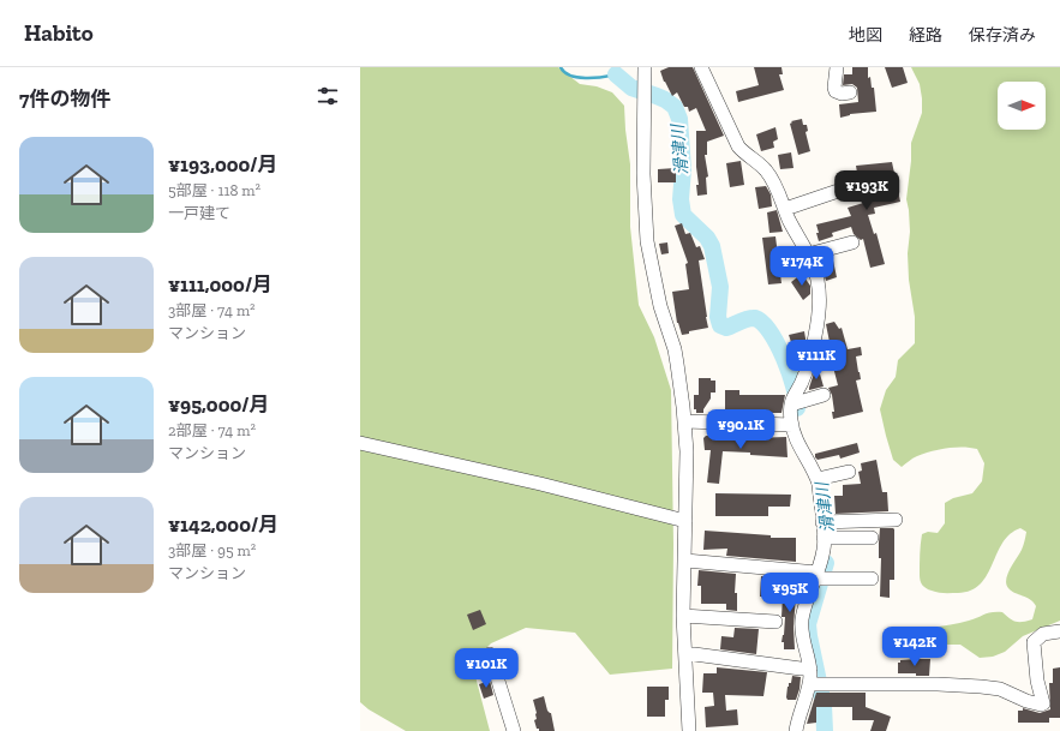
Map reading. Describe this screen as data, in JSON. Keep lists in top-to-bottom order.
{
  "water": ["滑津川"],
  "north": "right",
  "page": {
    "header": "Habito",
    "nav": ["地図", "経路", "保存済み"],
    "heading": "7件の物件",
    "list": [
      {
        "name": "¥193,000/月",
        "note": "5部屋 · 118 m² · 一戸建て"
      },
      {
        "name": "¥111,000/月",
        "note": "3部屋 · 74 m² · マンション"
      },
      {
        "name": "¥95,000/月",
        "note": "2部屋 · 74 m² · マンション"
      },
      {
        "name": "¥142,000/月",
        "note": "3部屋 · 95 m² · マンション"
      }
    ],
    "price": [
      "¥193K",
      "¥174K",
      "¥111K",
      "¥90.1K",
      "¥95K",
      "¥142K",
      "¥101K"
    ]
  }
}
